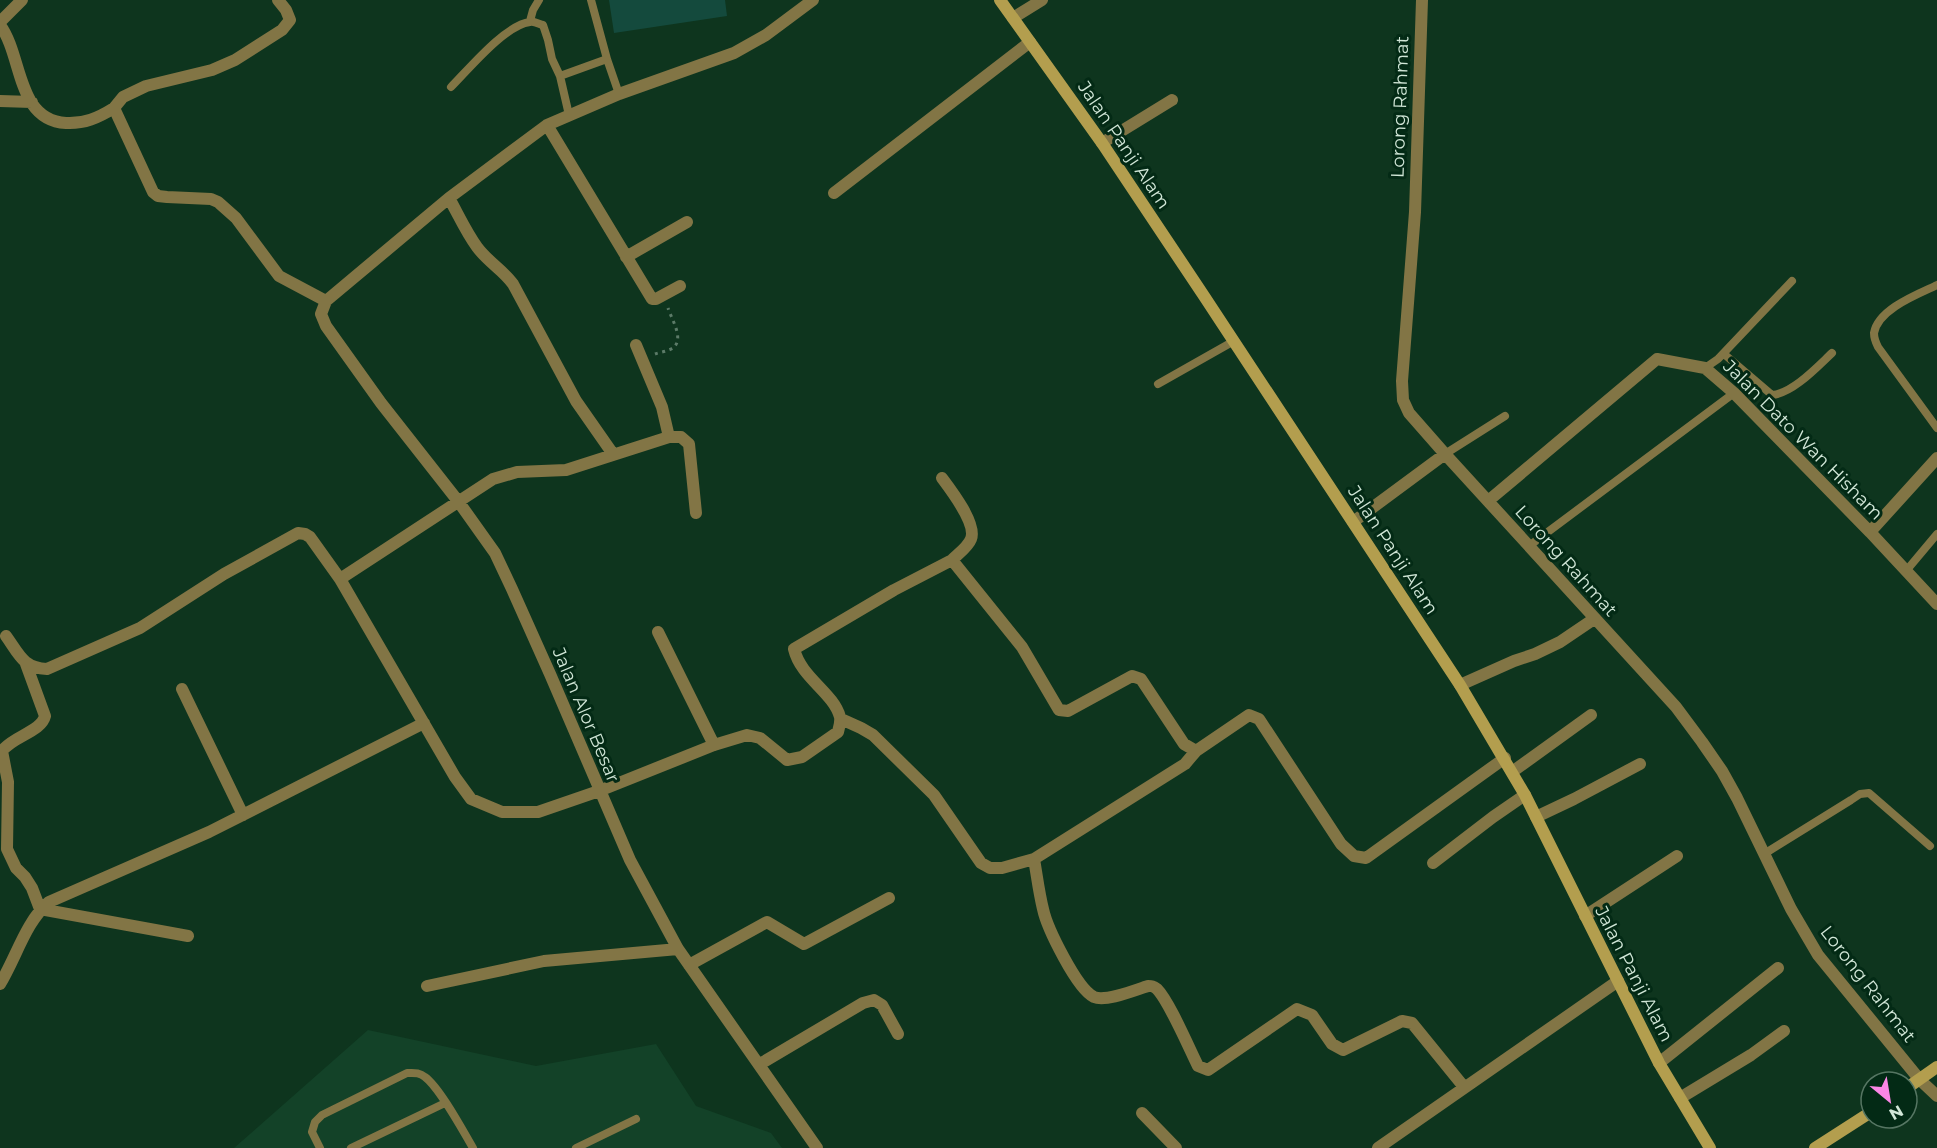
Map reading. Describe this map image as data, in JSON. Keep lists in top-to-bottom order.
{
  "streets": {
    "main road": ["Jalan Panji Alam"],
    "street": ["Lorong Rahmat", "Jalan Dato Wan Hisham", "Jalan Alor Besar"]
  },
  "crossings": [
    ["Lorong Rahmat", "Jalan Dato Wan Hisham"]
  ],
  "north": "bottom right"
}
